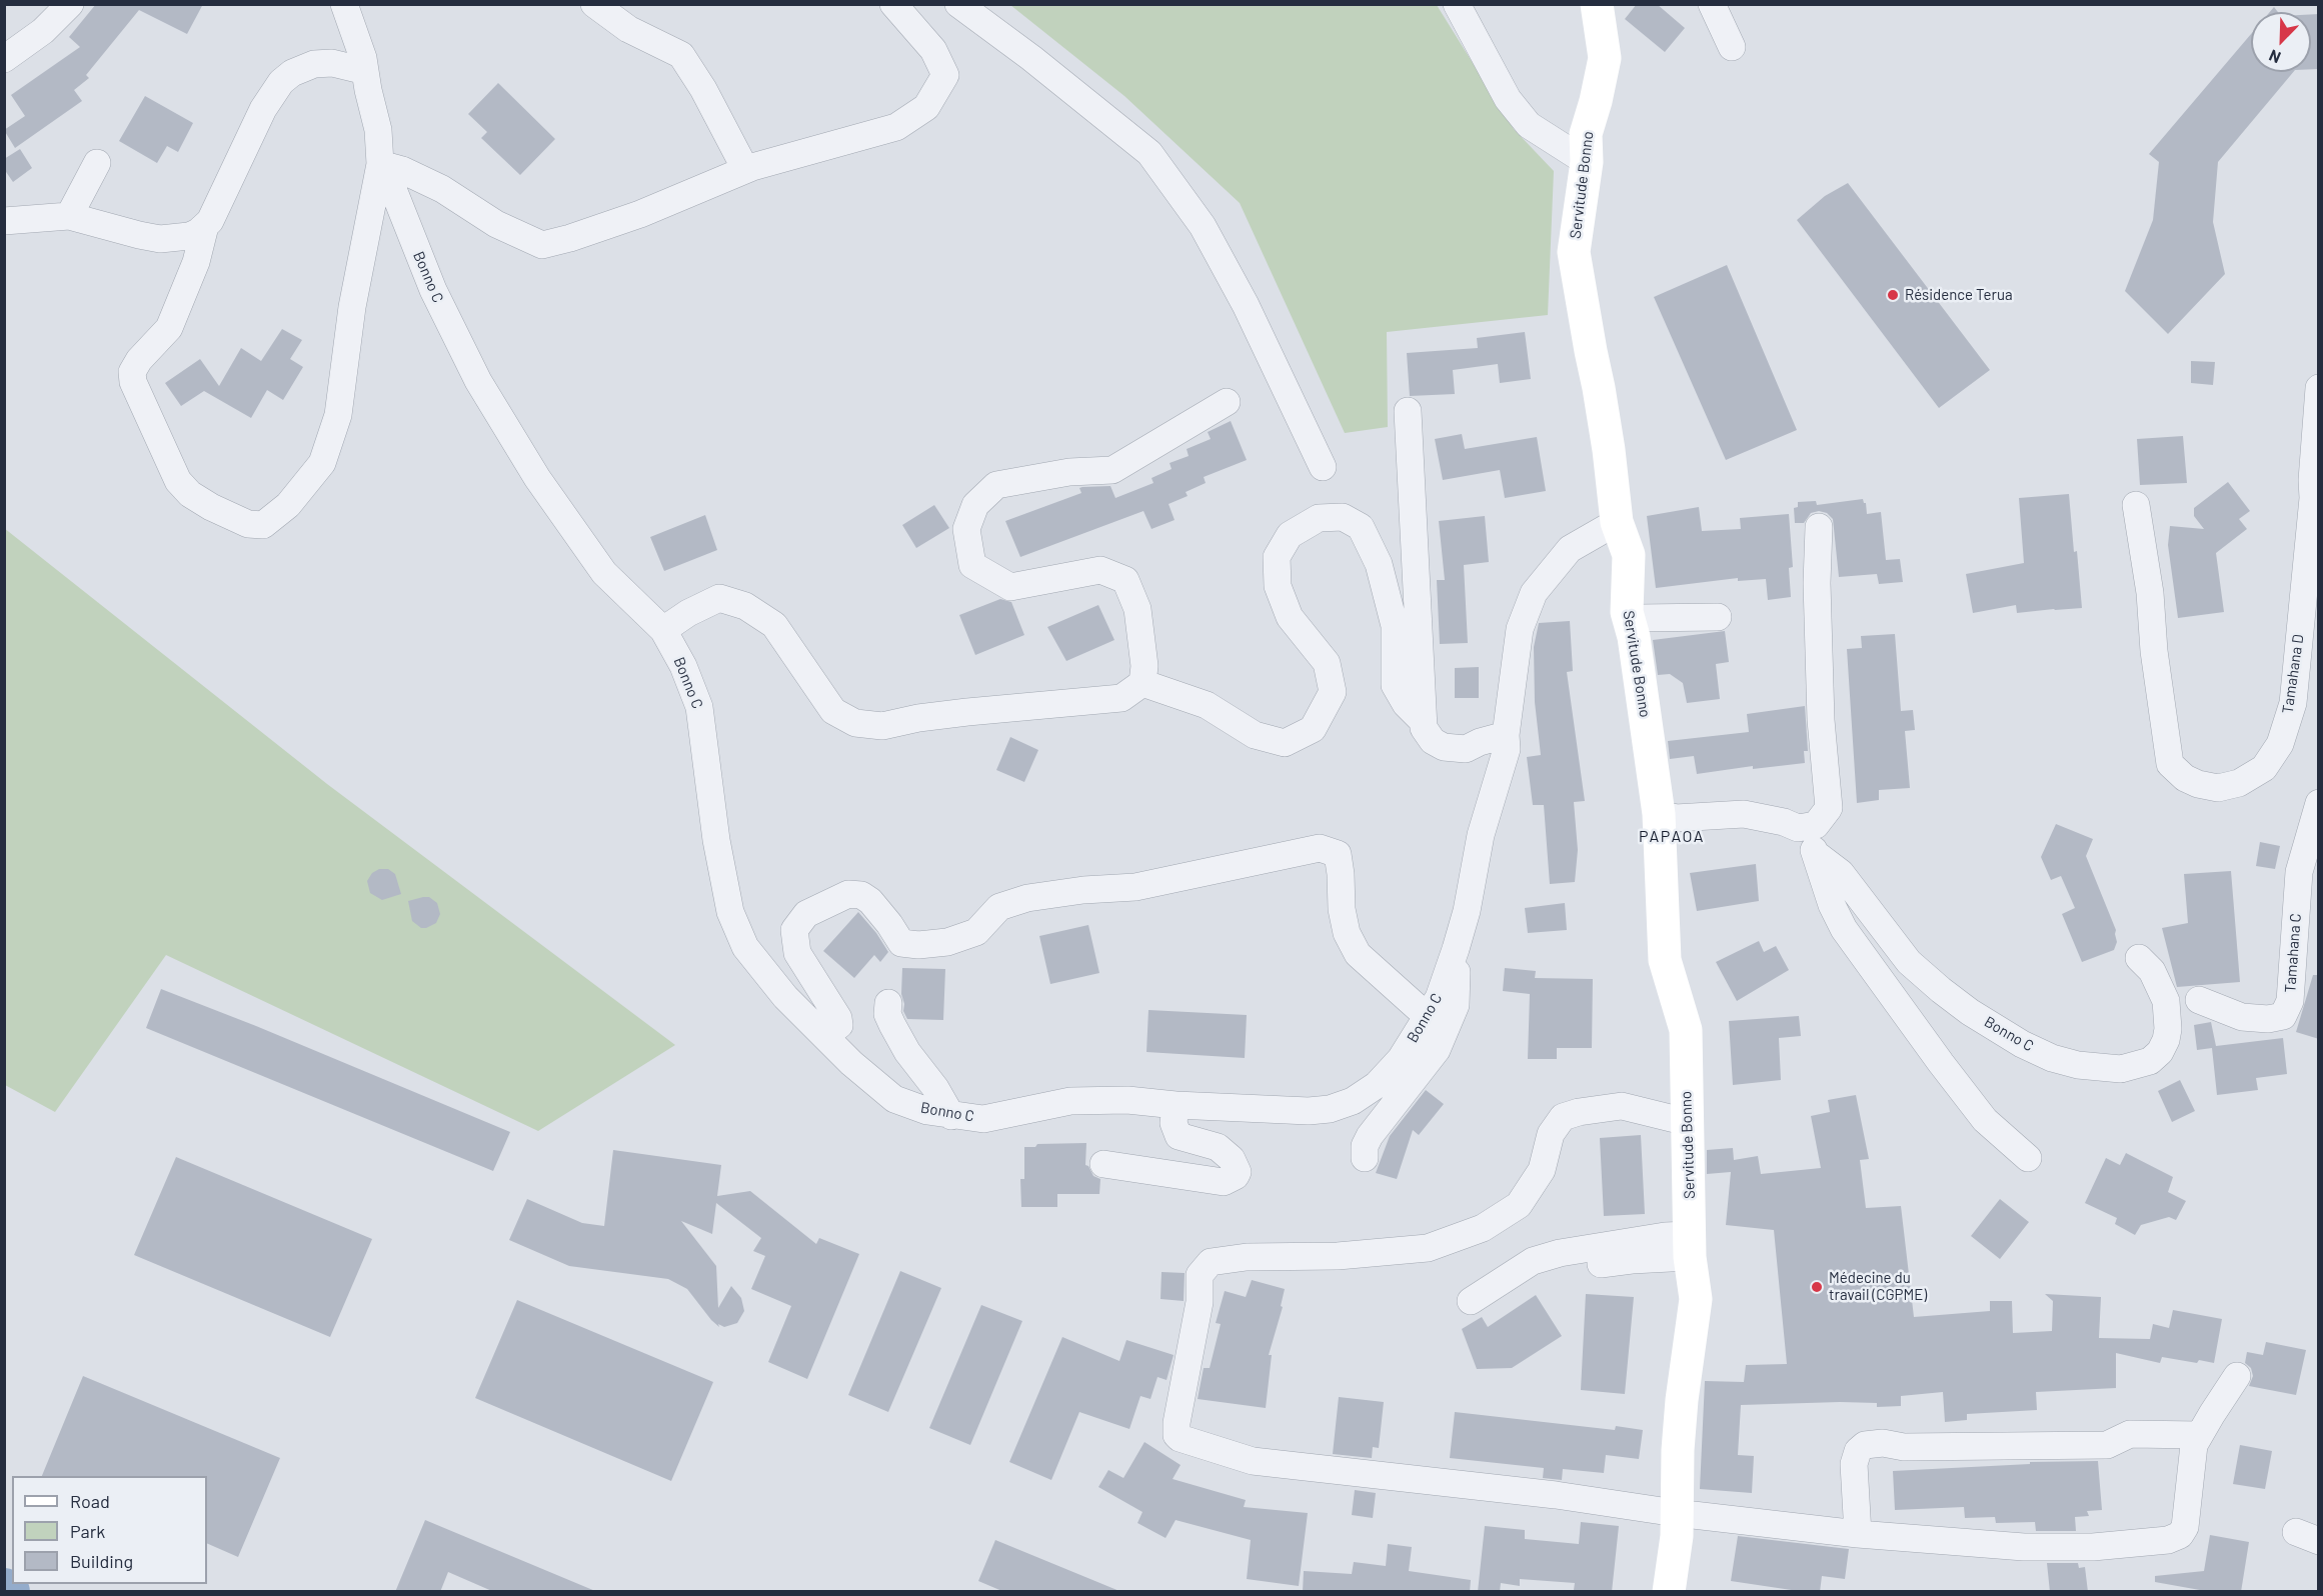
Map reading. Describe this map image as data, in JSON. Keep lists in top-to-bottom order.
{
  "streets": {
    "street": [
      "Servitude Bonno",
      "Bonno C",
      "Tamahana D",
      "Tamahana C"
    ]
  },
  "crossings": [
    ["Servitude Bonno", "Bonno C"]
  ],
  "districts": ["PAPAOA"],
  "places": ["Résidence Terua", "Médecine du travail (CGPME)"],
  "legend": ["Road", "Park", "Building"],
  "north": "bottom left"
}
